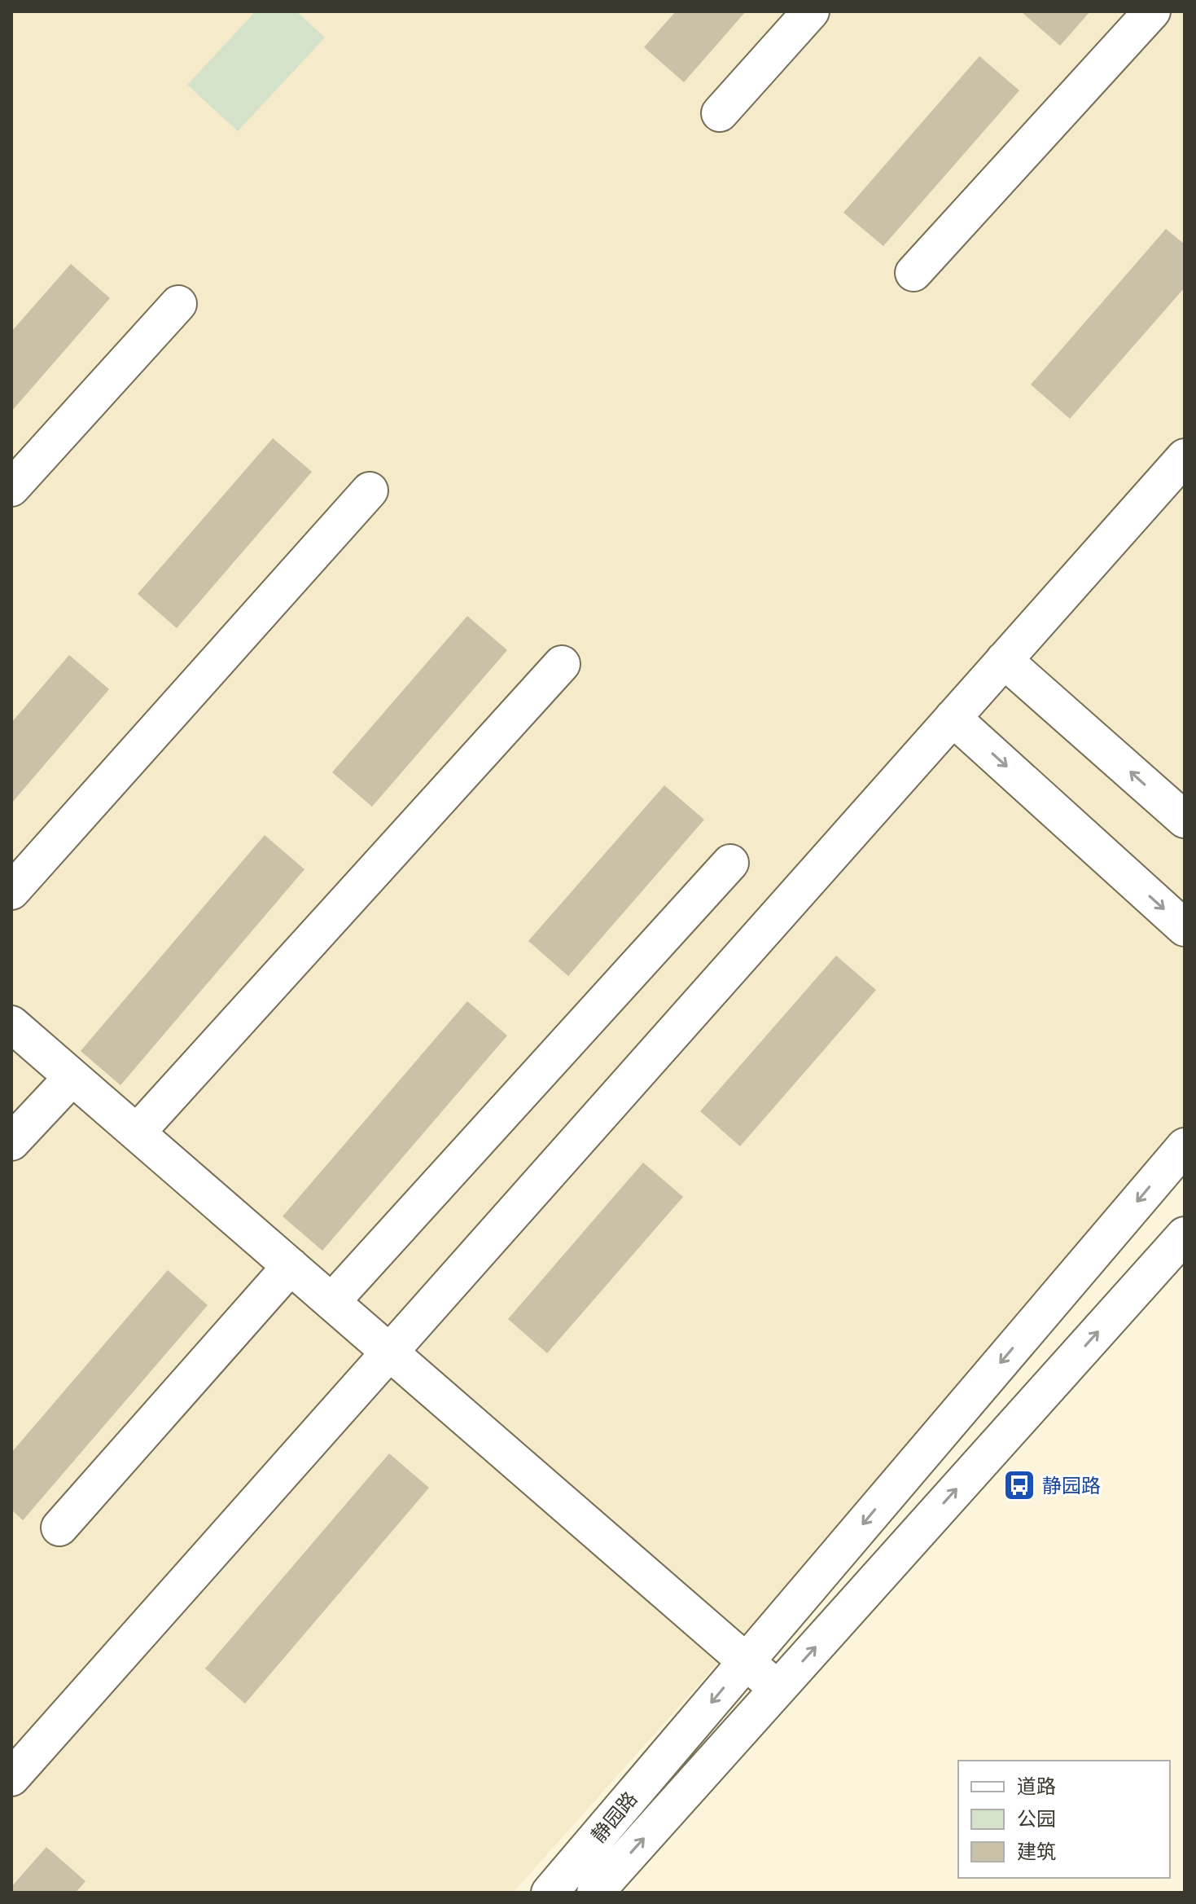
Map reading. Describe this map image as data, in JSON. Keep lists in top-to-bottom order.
{
  "streets": {
    "street": ["静园路"]
  },
  "places": {
    "bus stop": ["静园路"]
  },
  "legend": ["道路", "公园", "建筑"]
}
